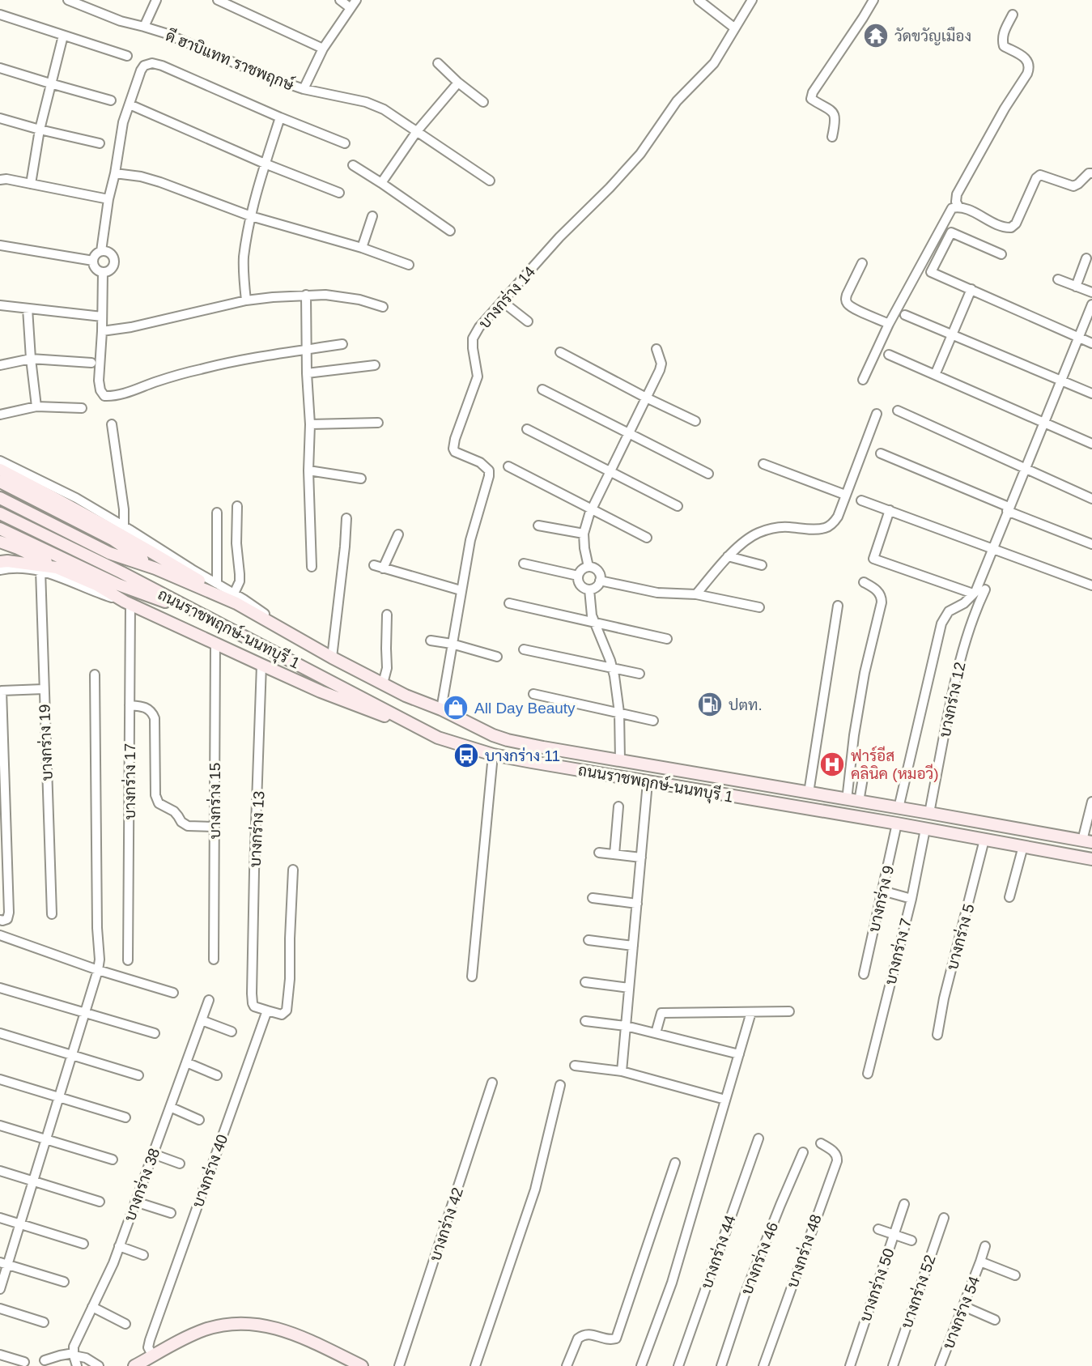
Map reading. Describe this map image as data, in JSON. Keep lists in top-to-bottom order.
{
  "streets": {
    "main road": ["ถนนราชพฤกษ์-นนทบุรี 1"],
    "street": [
      "ดี ฮาบิแทท ราชพฤกษ์",
      "บางกร่าง 14",
      "บางกร่าง 12",
      "บางกร่าง 19",
      "บางกร่าง 17",
      "บางกร่าง 15",
      "บางกร่าง 13",
      "บางกร่าง 9",
      "บางกร่าง 5",
      "บางกร่าง 7",
      "บางกร่าง 40",
      "บางกร่าง 38",
      "บางกร่าง 42",
      "บางกร่าง 48",
      "บางกร่าง 44",
      "บางกร่าง 46",
      "บางกร่าง 50",
      "บางกร่าง 52",
      "บางกร่าง 54"
    ]
  },
  "crossings": [
    ["บางกร่าง 14", "ถนนราชพฤกษ์-นนทบุรี 1"],
    ["ถนนราชพฤกษ์-นนทบุรี 1", "บางกร่าง 12"],
    ["ถนนราชพฤกษ์-นนทบุรี 1", "บางกร่าง 9"],
    ["ถนนราชพฤกษ์-นนทบุรี 1", "บางกร่าง 5"],
    ["ถนนราชพฤกษ์-นนทบุรี 1", "บางกร่าง 7"],
    ["บางกร่าง 13", "บางกร่าง 40"]
  ],
  "places": {
    "temple": ["วัดขวัญเมือง"],
    "fuel station": ["ปตท."],
    "shop": ["All Day Beauty"],
    "bus stop": ["บางกร่าง 11"],
    "hospital": ["ฟาร์อีส คลินิค (หมอวี)"]
  }
}
